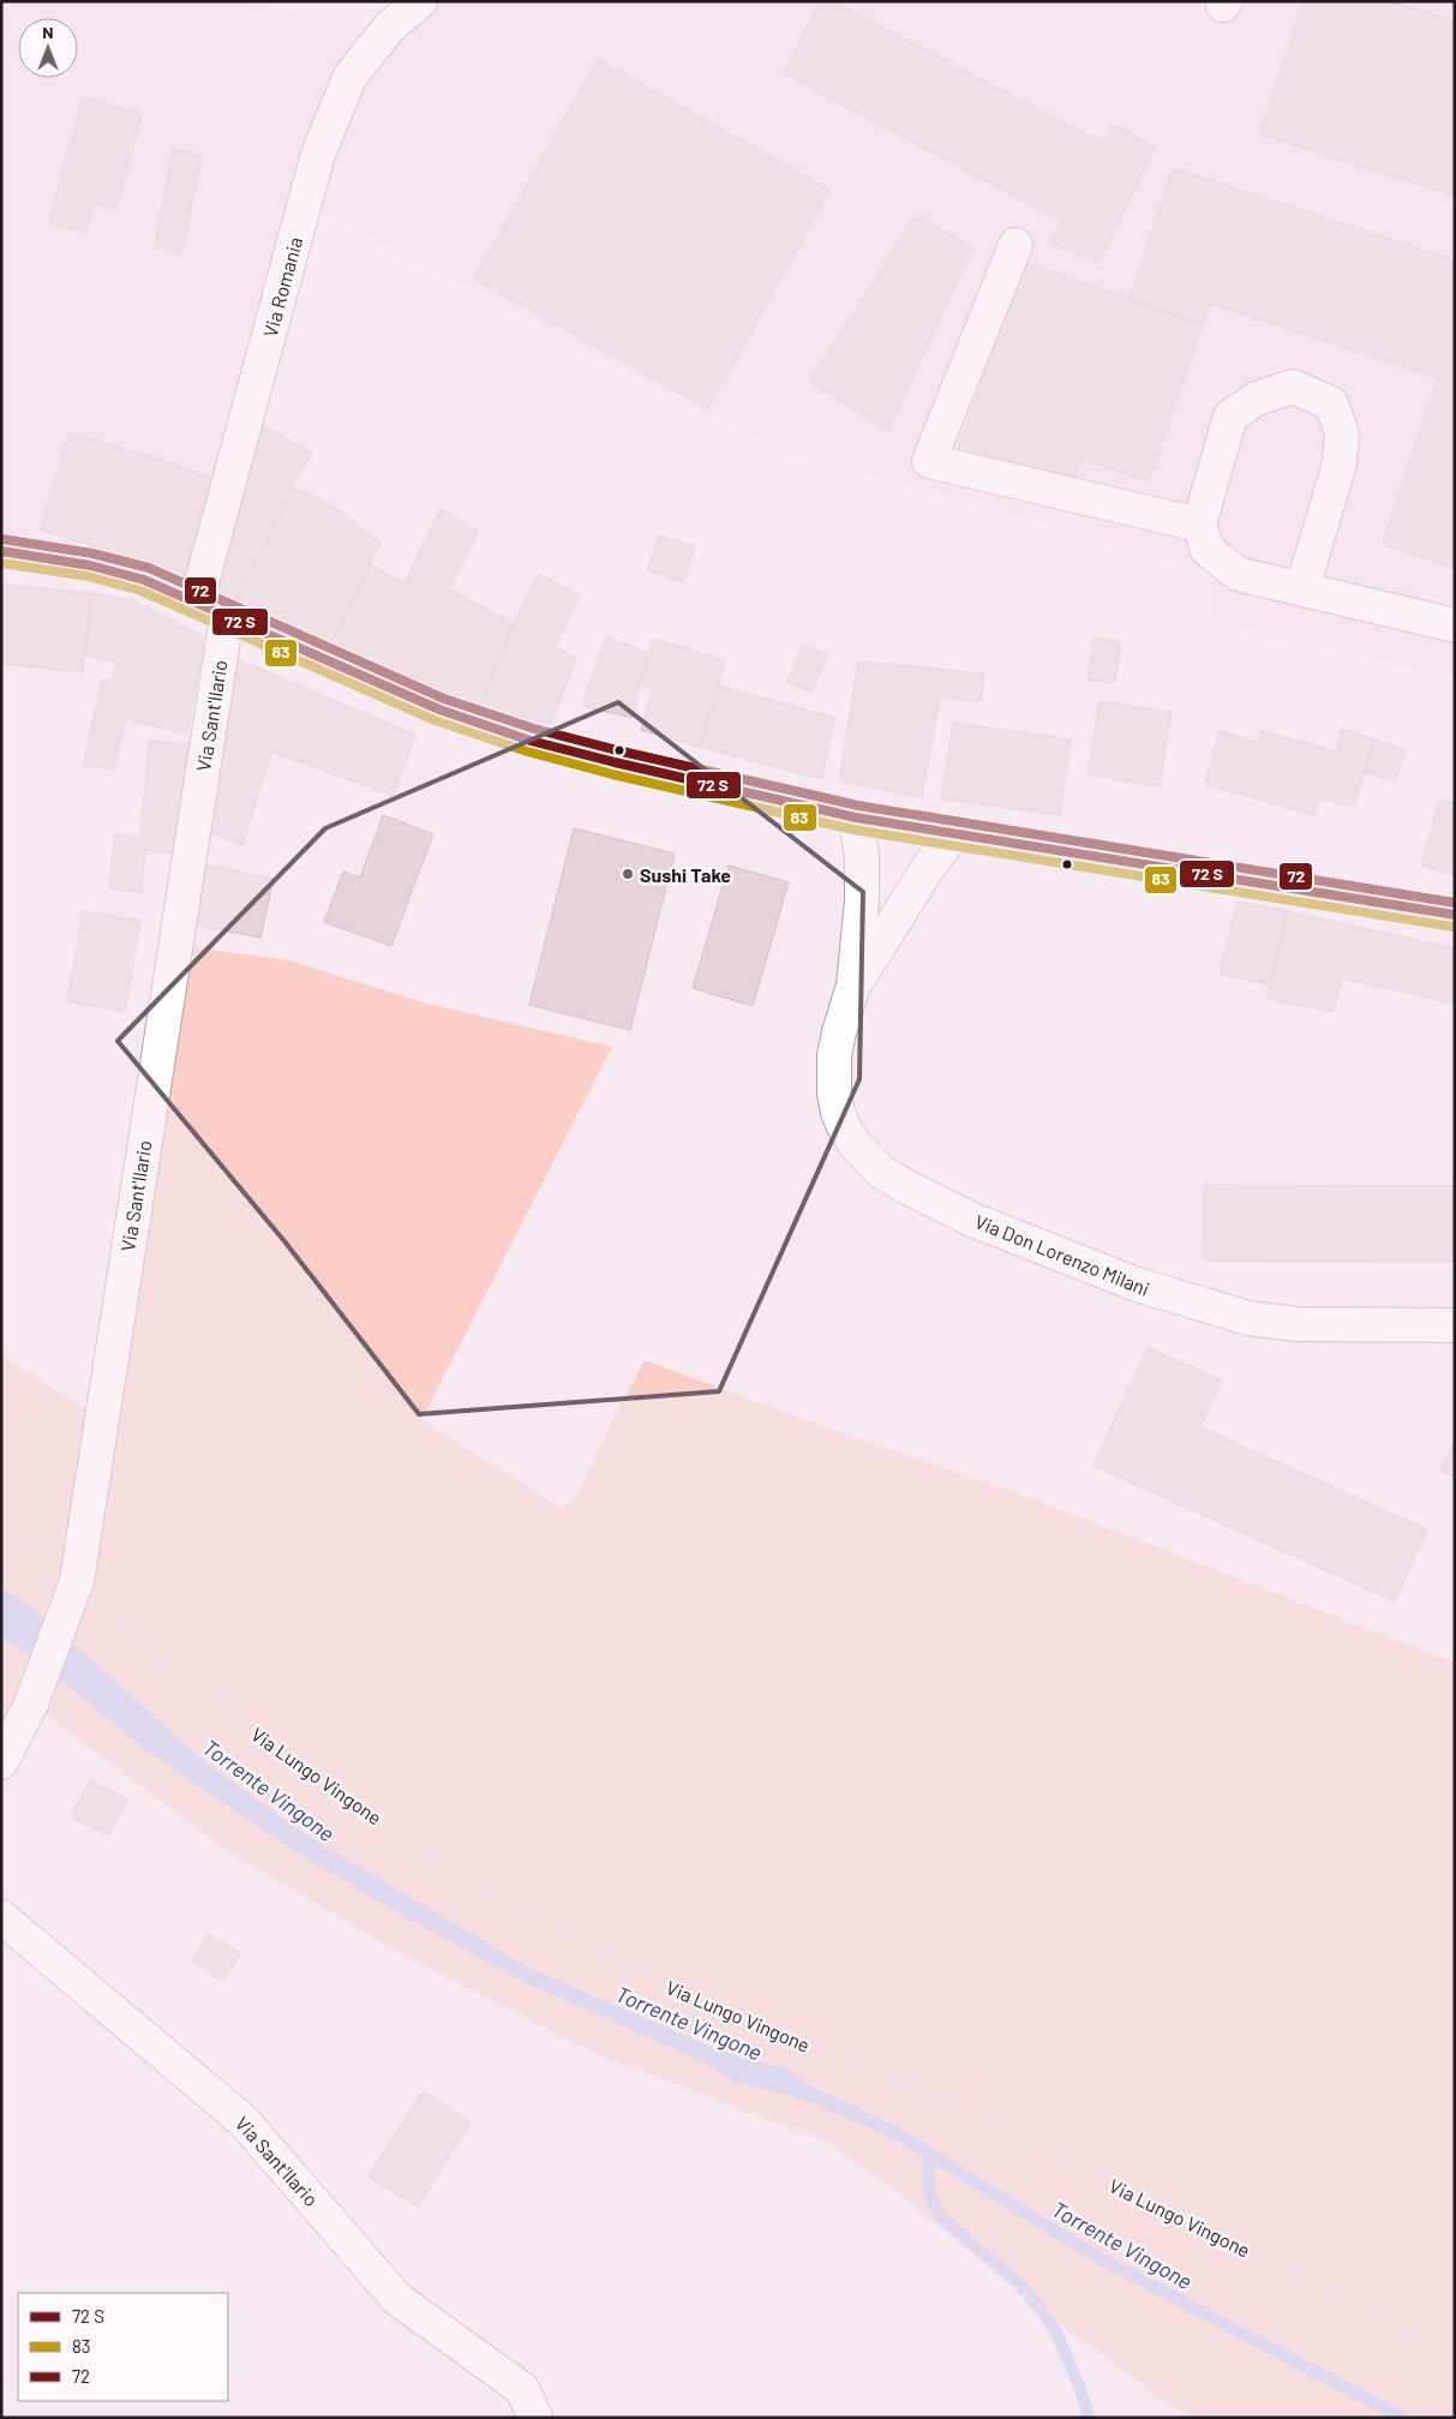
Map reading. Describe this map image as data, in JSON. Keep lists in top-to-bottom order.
{
  "streets": {
    "street": ["Via Romania", "Via Sant'Ilario", "Via Don Lorenzo Milani"],
    "path": ["Via Lungo Vingone"]
  },
  "crossings": [
    ["Via Sant'Ilario", "Via Lungo Vingone"]
  ],
  "water": ["Torrente Vingone"],
  "places": ["Sushi Take"],
  "lines": ["transit line 72", "transit line 83"],
  "legend": ["72 S", "83", "72"],
  "north": "top"
}
